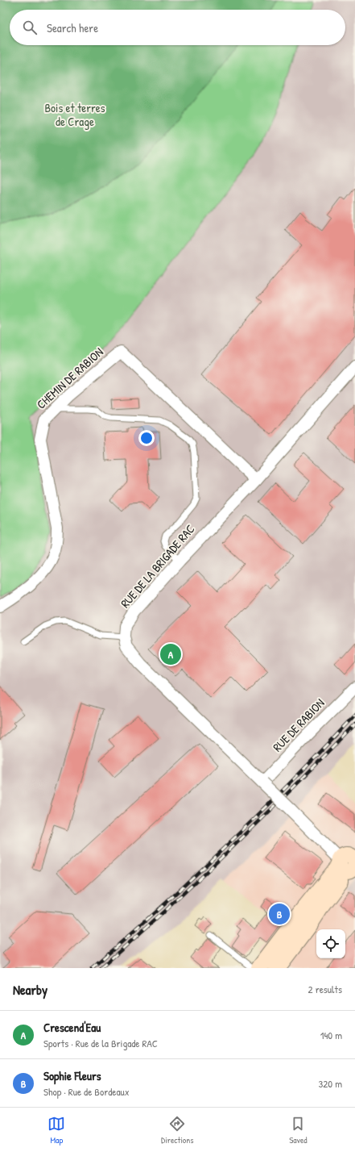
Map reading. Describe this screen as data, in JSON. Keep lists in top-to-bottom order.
{
  "streets": {
    "street": ["CHEMIN DE RABION", "RUE DE LA BRIGADE RAC", "RUE DE RABION"]
  },
  "crossings": [
    ["CHEMIN DE RABION", "RUE DE LA BRIGADE RAC"]
  ],
  "parks": ["Bois et terres de Crage"],
  "page": {
    "search": "Search here",
    "pins": ["A", "B"],
    "heading": ["Nearby", "2 results"],
    "list": [
      {
        "mark": "A",
        "name": "Crescend'Eau",
        "note": "Sports · Rue de la Brigade RAC",
        "value": "140 m"
      },
      {
        "mark": "B",
        "name": "Sophie Fleurs",
        "note": "Shop · Rue de Bordeaux",
        "value": "320 m"
      }
    ],
    "nav": ["Map", "Directions", "Saved"]
  }
}
